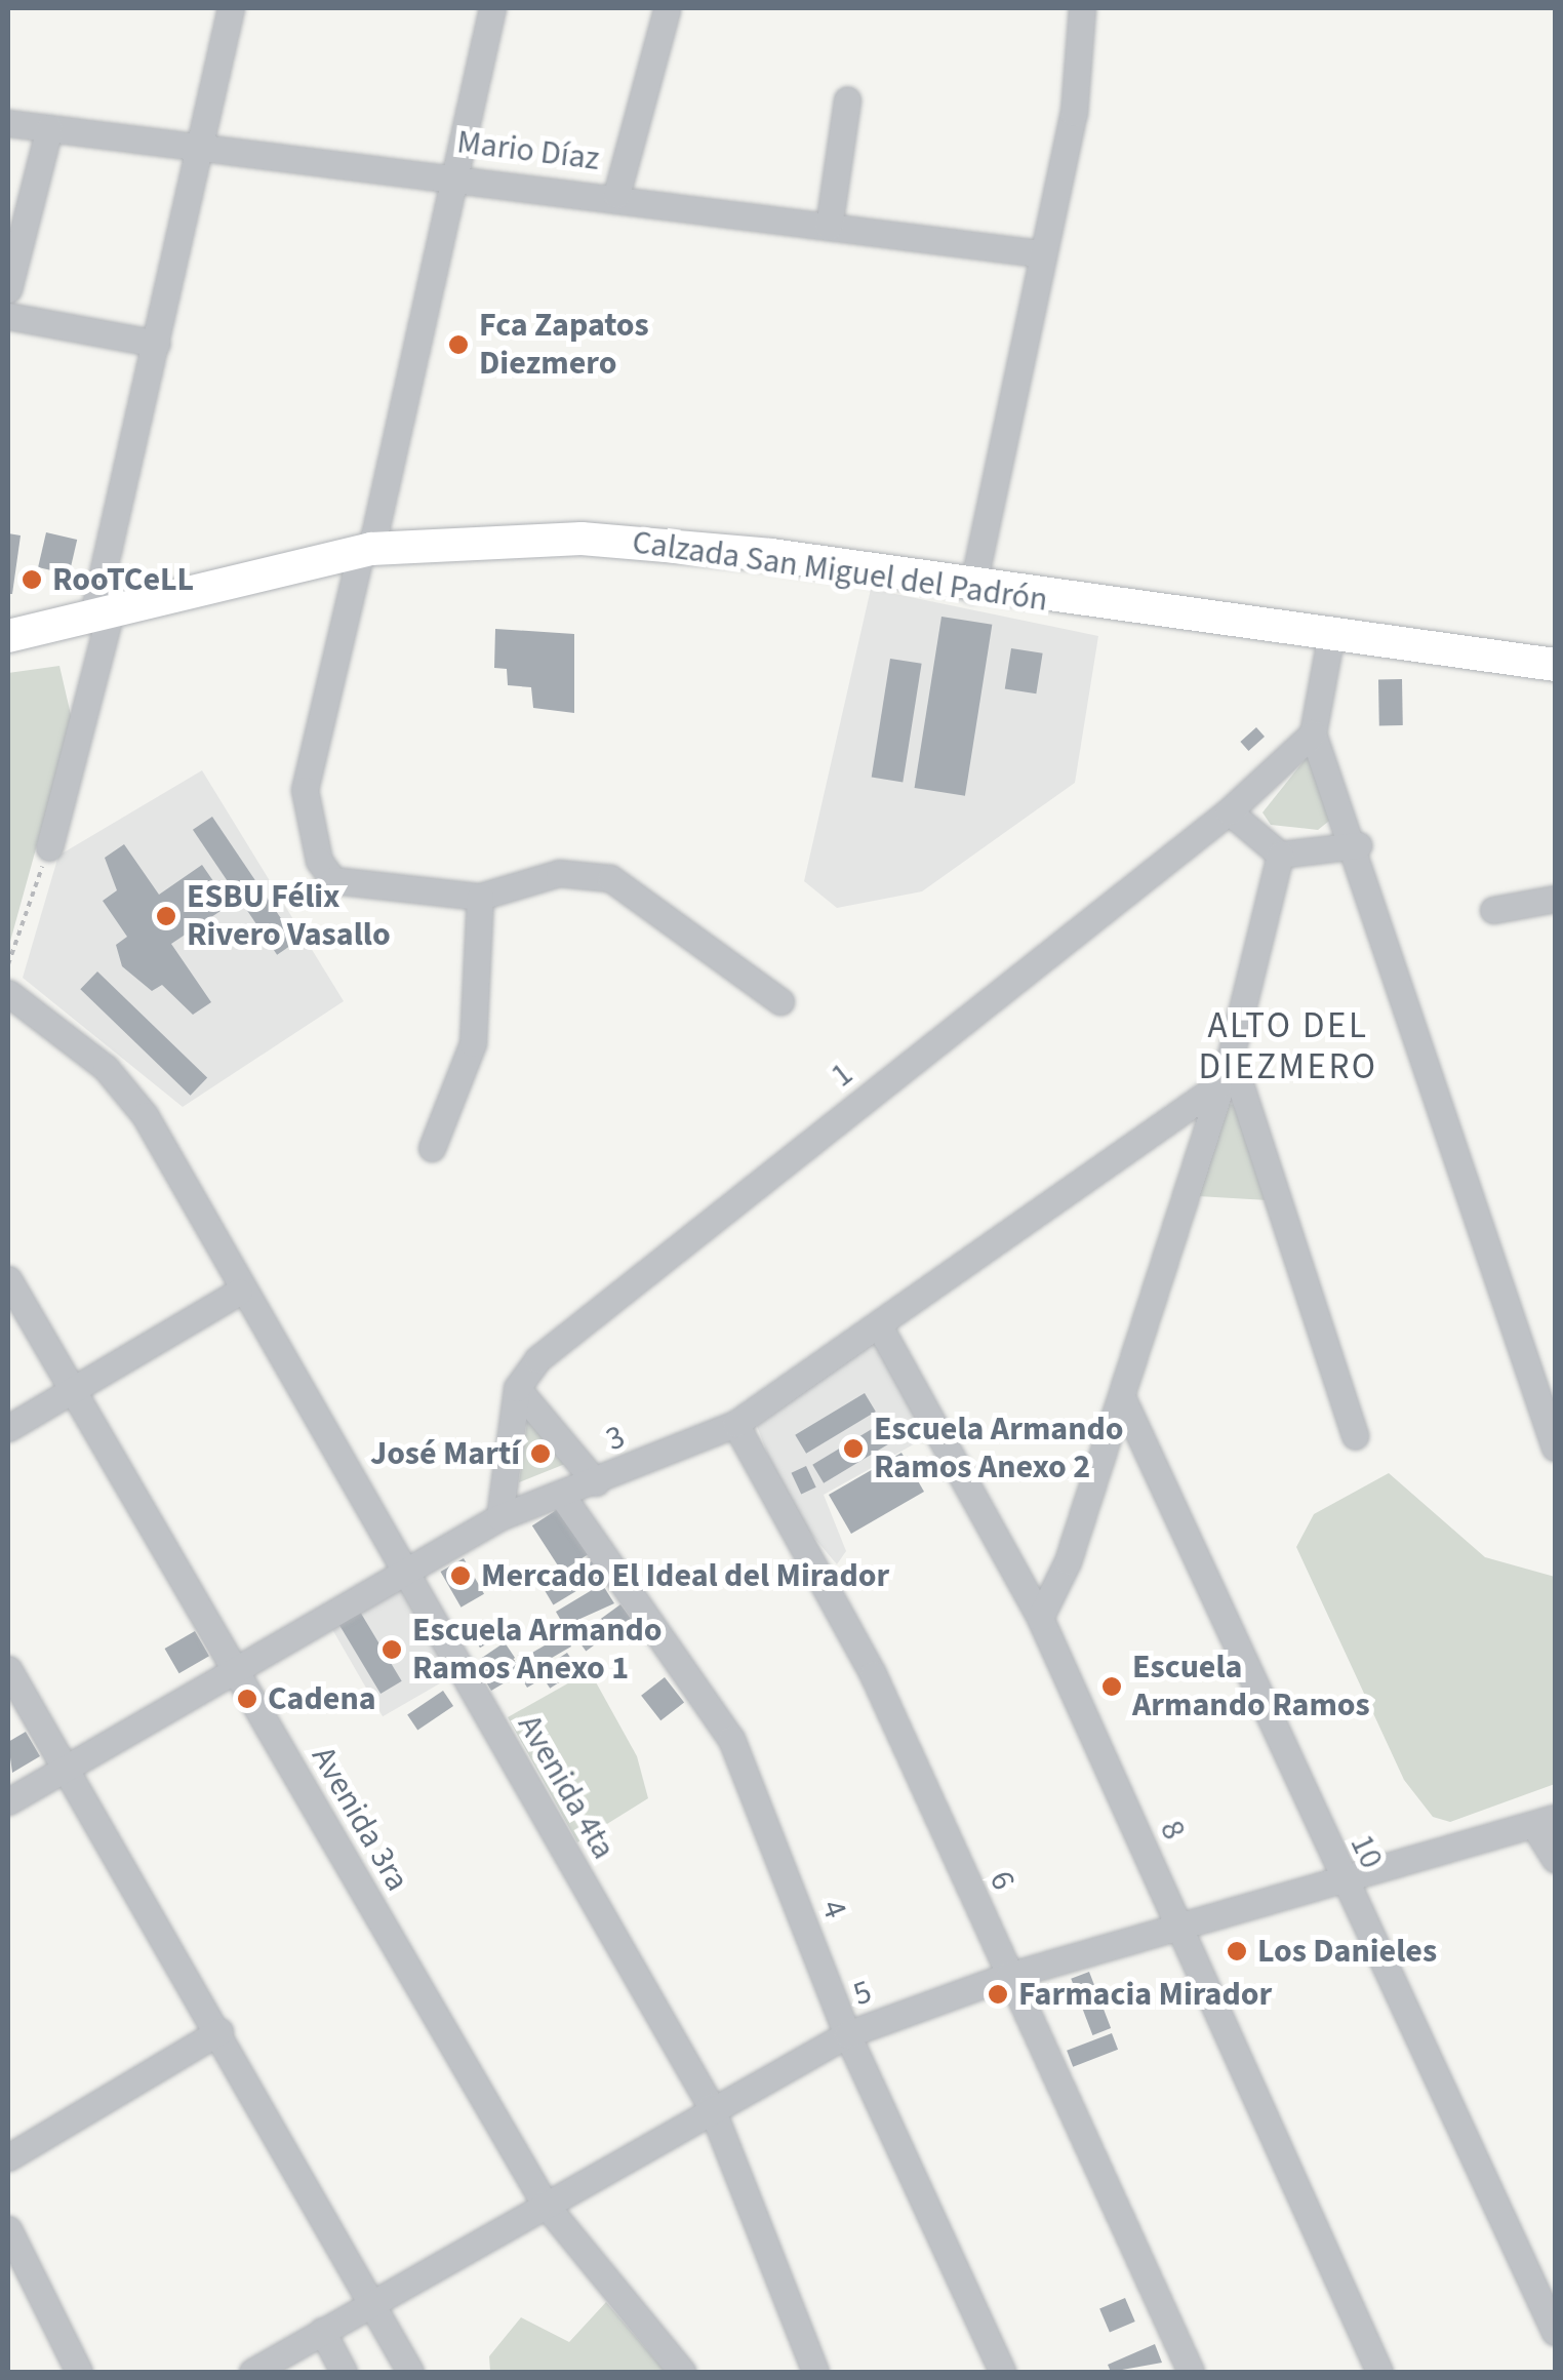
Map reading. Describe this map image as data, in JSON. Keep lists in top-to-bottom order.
{
  "streets": {
    "main road": ["Calzada San Miguel del Padrón"],
    "street": [
      "Mario Díaz",
      "1",
      "3",
      "Avenida 4ta",
      "Avenida 3ra",
      "8",
      "10",
      "6",
      "4",
      "5"
    ]
  },
  "crossings": [
    ["3", "Avenida 4ta"],
    ["3", "Avenida 3ra"],
    ["3", "8"],
    ["3", "6"],
    ["3", "4"],
    ["Avenida 4ta", "5"],
    ["Avenida 3ra", "5"],
    ["8", "5"],
    ["10", "5"],
    ["6", "5"],
    ["4", "5"]
  ],
  "districts": ["ALTO DEL DIEZMERO"],
  "places": [
    "Fca Zapatos Diezmero",
    "RooTCeLL",
    "ESBU Félix Rivero Vasallo",
    "Escuela Armando Ramos Anexo 2",
    "José Martí",
    "Mercado El Ideal del Mirador",
    "Escuela Armando Ramos Anexo 1",
    "Escuela Armando Ramos",
    "Cadena",
    "Los Danieles",
    "Farmacia Mirador"
  ]
}
